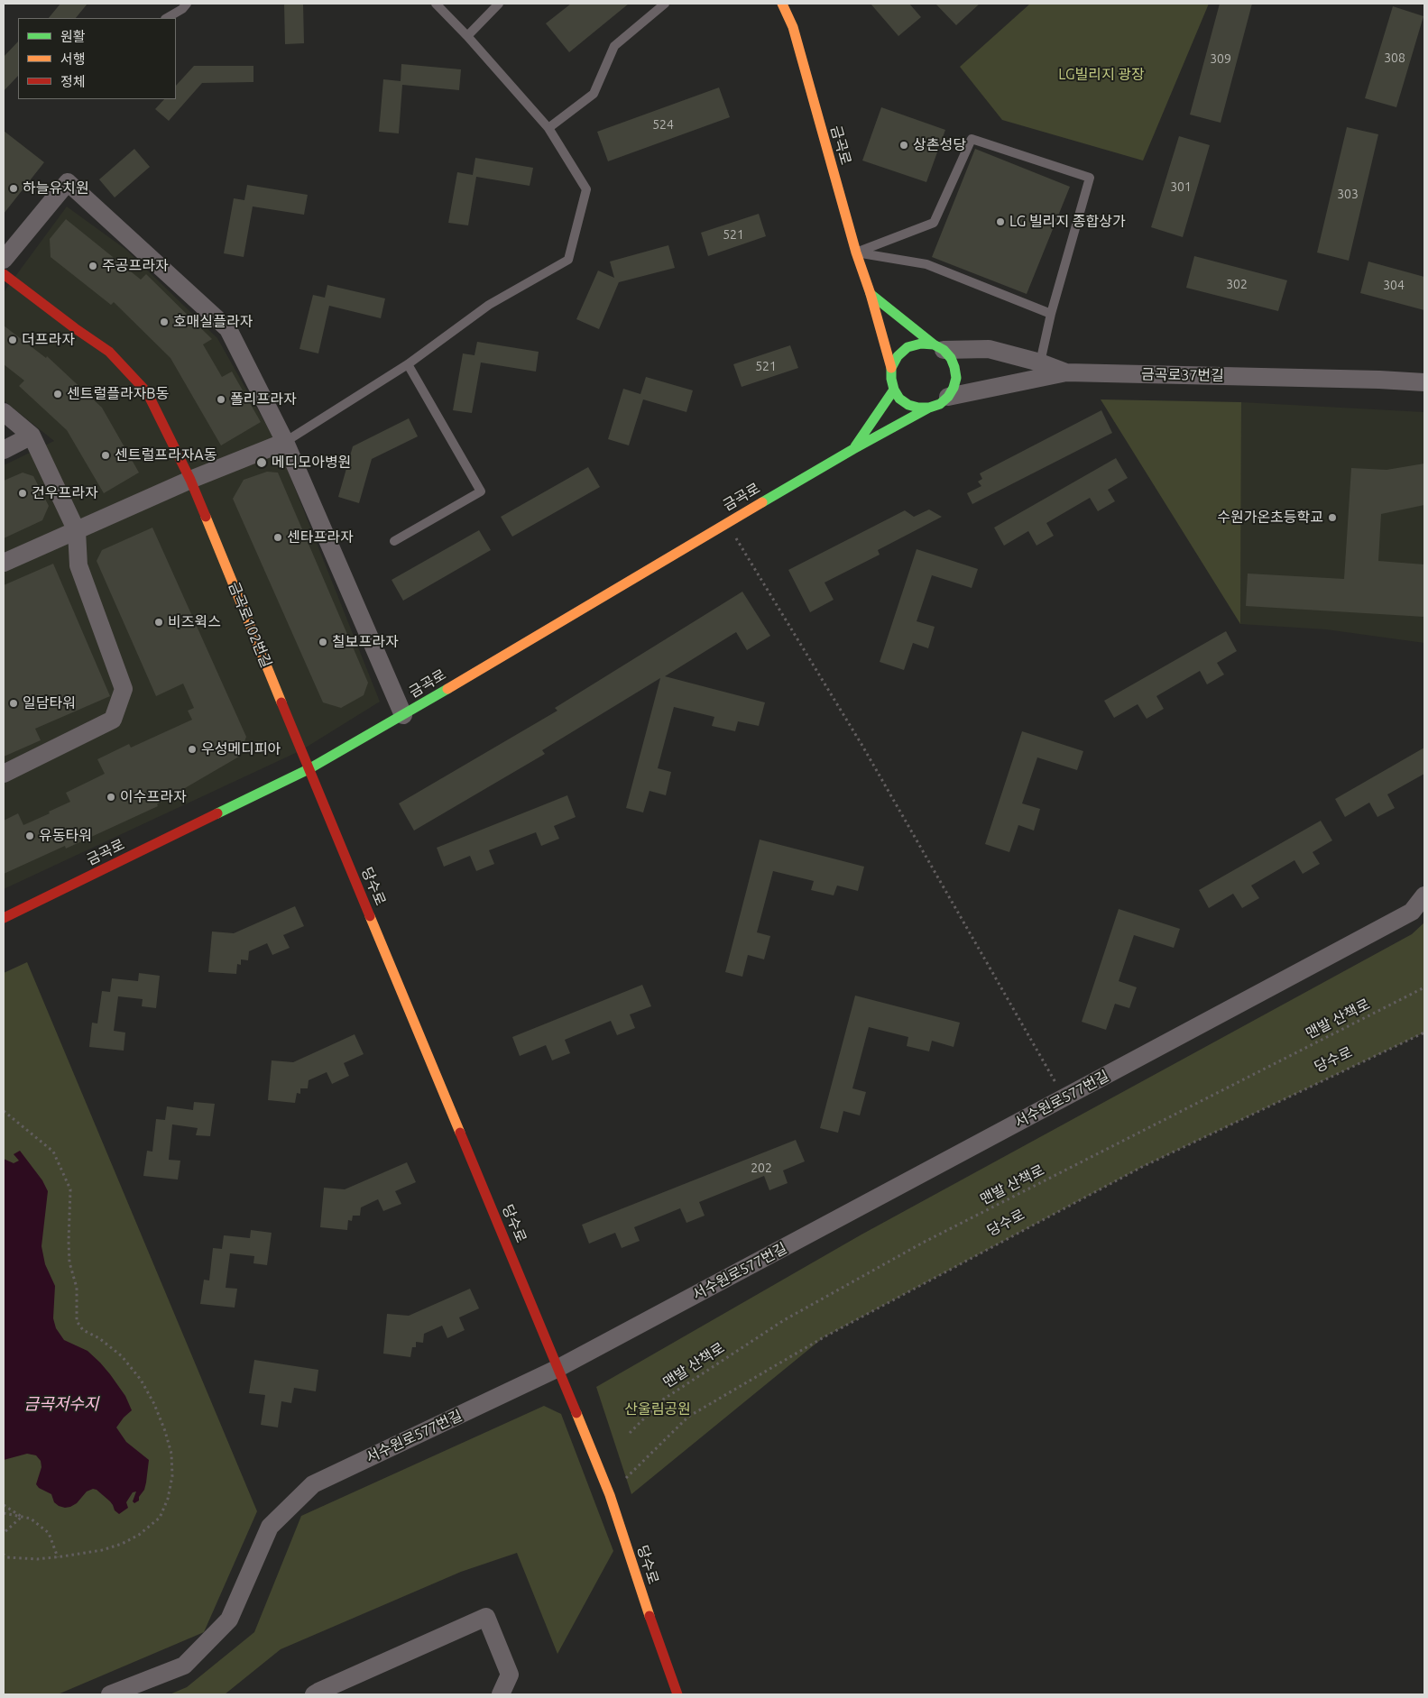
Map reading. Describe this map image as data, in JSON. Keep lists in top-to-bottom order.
{
  "streets": {
    "main road": ["금곡로", "금곡로102번길", "당수로"],
    "street": ["금곡로37번길", "서수원로577번길"],
    "path": ["맨발 산책로"]
  },
  "crossings": [
    ["금곡로", "금곡로37번길"],
    ["금곡로", "금곡로102번길"],
    ["금곡로", "당수로"],
    ["금곡로102번길", "당수로"],
    ["당수로", "서수원로577번길"]
  ],
  "water": ["금곡저수지"],
  "parks": ["LG빌리지 광장", "산울림공원"],
  "places": [
    "상촌성당",
    "하늘유치원",
    "LG 빌리지 종합상가",
    "주공프라자",
    "호매실플라자",
    "더프라자",
    "센트럴플라자B동",
    "폴리프라자",
    "센트럴프라자A동",
    "메디모아병원",
    "건우프라자",
    "수원가온초등학교",
    "센타프라자",
    "비즈윅스",
    "칠보프라자",
    "일담타워",
    "우성메디피아",
    "이수프라자",
    "유동타워"
  ],
  "house_numbers": [
    "308",
    "309",
    "524",
    "301",
    "303",
    "521",
    "302",
    "304",
    "521",
    "202"
  ],
  "legend": ["원활", "서행", "정체"]
}
